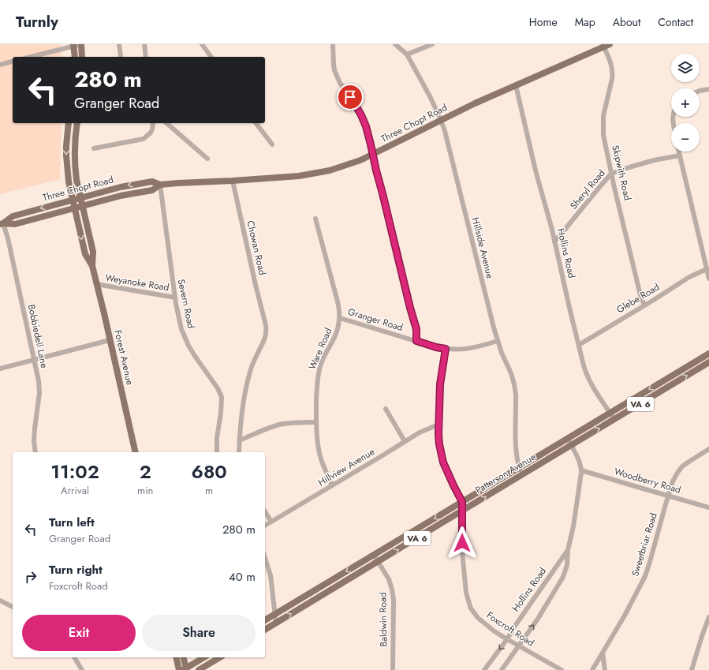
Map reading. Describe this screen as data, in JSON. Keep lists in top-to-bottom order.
{
  "streets": {
    "main road": [
      "Three Chopt Road",
      "Forest Avenue",
      "VA 6",
      "Patterson Avenue"
    ],
    "street": [
      "Skipwith Road",
      "Sheryl Road",
      "Chowan Road",
      "Hillside Avenue",
      "Hollins Road",
      "Weyanoke Road",
      "Glebe Road",
      "Severn Road",
      "Granger Road",
      "Bobbiedell Lane",
      "Ware Road",
      "Hillview Avenue",
      "Woodberry Road",
      "Sweetbriar Road",
      "Baldwin Road",
      "Foxcroft Road"
    ]
  },
  "crossings": [
    ["Three Chopt Road", "Skipwith Road"],
    ["Three Chopt Road", "Chowan Road"],
    ["Three Chopt Road", "Hillside Avenue"],
    ["Three Chopt Road", "Hollins Road"],
    ["Three Chopt Road", "Severn Road"],
    ["Three Chopt Road", "Bobbiedell Lane"],
    ["Three Chopt Road", "Forest Avenue"],
    ["Skipwith Road", "Sheryl Road"],
    ["Skipwith Road", "Glebe Road"],
    ["Sheryl Road", "Hollins Road"],
    ["Hillside Avenue", "Granger Road"],
    ["Hillside Avenue", "Patterson Avenue"],
    ["Hollins Road", "Glebe Road"],
    ["Hollins Road", "Patterson Avenue"],
    ["Hollins Road", "Woodberry Road"],
    ["Hollins Road", "Foxcroft Road"],
    ["Weyanoke Road", "Severn Road"],
    ["Weyanoke Road", "Forest Avenue"],
    ["Granger Road", "Ware Road"],
    ["Granger Road", "Foxcroft Road"],
    ["Ware Road", "Hillview Avenue"],
    ["Hillview Avenue", "Foxcroft Road"],
    ["Patterson Avenue", "Baldwin Road"],
    ["Patterson Avenue", "Foxcroft Road"],
    ["Woodberry Road", "Sweetbriar Road"]
  ],
  "page": {
    "header": "Turnly",
    "nav": [
      "Home",
      "Map",
      "About",
      "Contact"
    ],
    "map_buttons": ["+", "−"],
    "turn": ["280 m", "Granger Road"],
    "eta": [
      "11:02",
      "Arrival",
      "2",
      "min",
      "680",
      "m"
    ],
    "list": [
      {
        "name": "Turn left",
        "note": "Granger Road",
        "value": "280 m"
      },
      {
        "name": "Turn right",
        "note": "Foxcroft Road",
        "value": "40 m"
      }
    ],
    "buttons": ["Exit", "Share"]
  }
}
